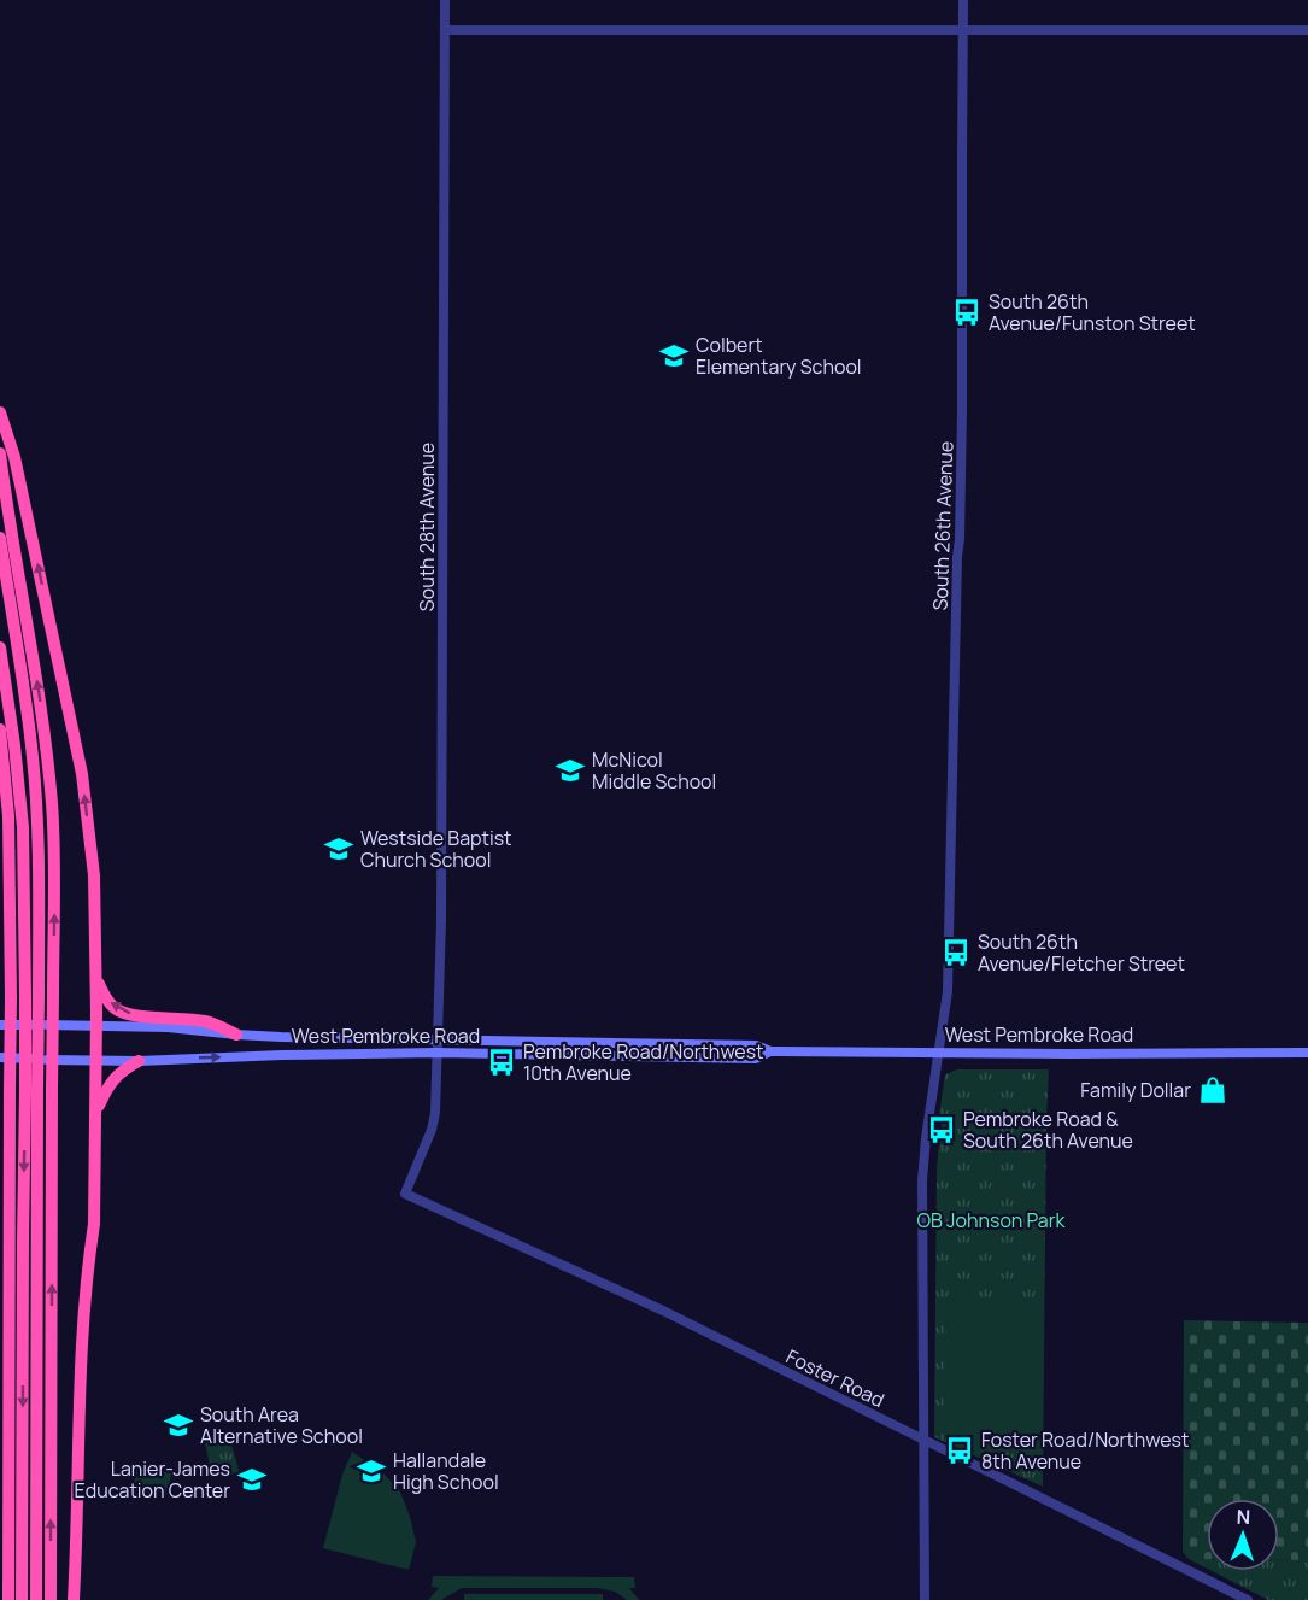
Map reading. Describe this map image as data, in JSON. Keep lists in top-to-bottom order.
{
  "streets": {
    "main road": ["West Pembroke Road"],
    "street": ["South 26th Avenue", "South 28th Avenue", "Foster Road"]
  },
  "crossings": [
    ["South 26th Avenue", "West Pembroke Road"],
    ["South 26th Avenue", "Foster Road"],
    ["South 28th Avenue", "West Pembroke Road"],
    ["South 28th Avenue", "Foster Road"]
  ],
  "parks": ["OB Johnson Park"],
  "places": {
    "bus stop": [
      "South 26th Avenue/Funston Street",
      "South 26th Avenue/Fletcher Street",
      "Pembroke Road/Northwest 10th Avenue",
      "Pembroke Road & South 26th Avenue",
      "Foster Road/Northwest 8th Avenue"
    ],
    "school or university": [
      "Colbert Elementary School",
      "McNicol Middle School",
      "Westside Baptist Church School",
      "South Area Alternative School",
      "Hallandale High School",
      "Lanier-James Education Center"
    ],
    "shop": ["Family Dollar"]
  },
  "north": "top"
}
